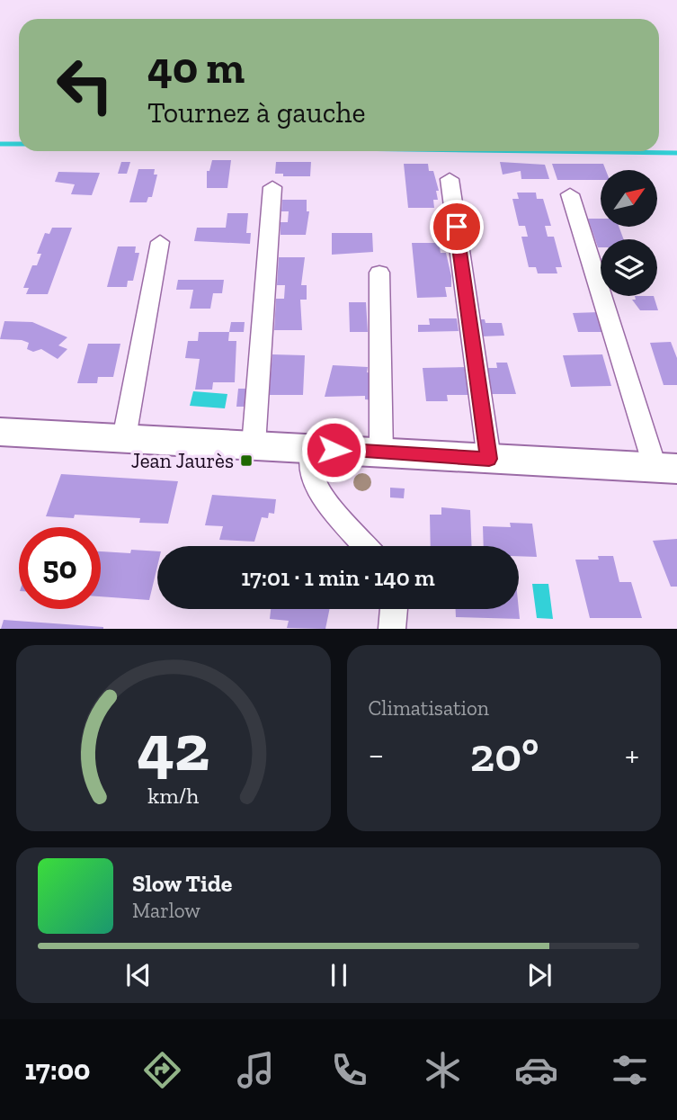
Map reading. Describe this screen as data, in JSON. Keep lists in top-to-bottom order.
{
  "places": {
    "transit": ["Jean Jaurès"]
  },
  "north": "top right",
  "page": {
    "turn": ["40 m", "Tournez à gauche"],
    "limit": "50",
    "trip": "17:01 · 1 min · 140 m",
    "tile": "Climatisation",
    "heat": ["−", "20°", "+"],
    "song": ["Slow Tide", "Marlow"],
    "tabs": "17:00",
    "gauge": ["42", "km/h"]
  }
}
